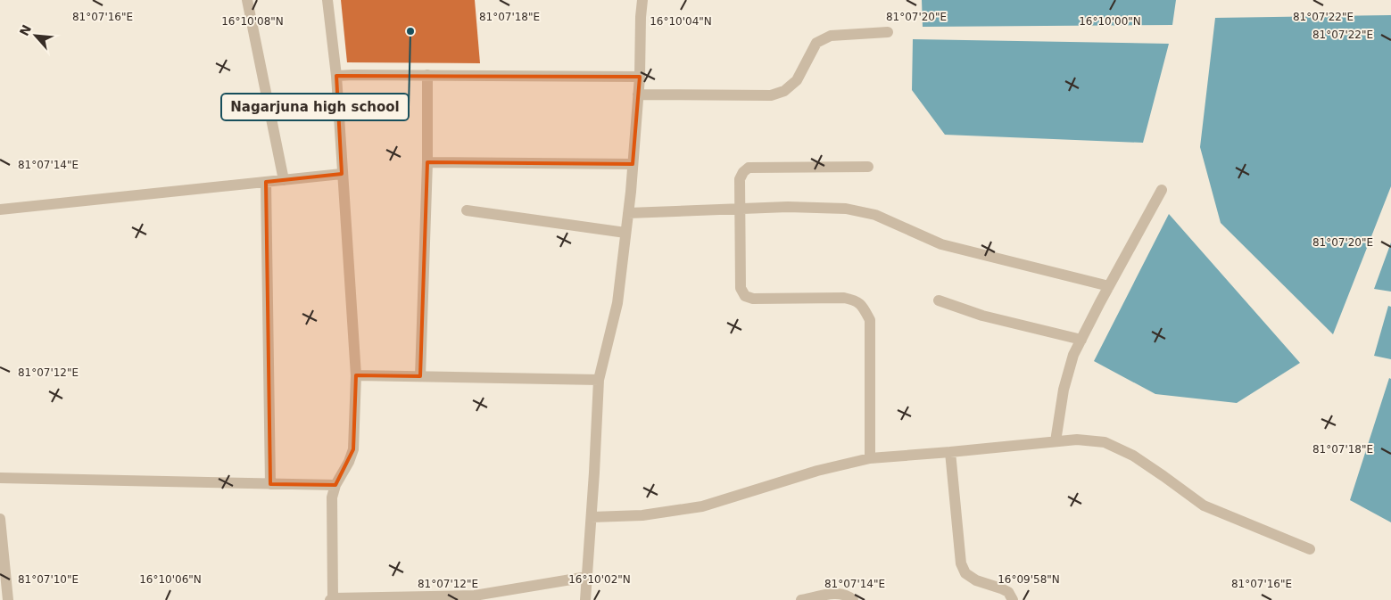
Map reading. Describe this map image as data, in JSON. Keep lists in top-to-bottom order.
{
  "places": ["Nagarjuna high school"],
  "north": "top left",
  "coordinates": [
    "81°07'16\"E",
    "81°07'18\"E",
    "81°07'20\"E",
    "81°07'22\"E",
    "16°10'08\"N",
    "16°10'04\"N",
    "16°10'00\"N",
    "81°07'14\"E",
    "81°07'12\"E",
    "16°10'06\"N",
    "16°10'02\"N",
    "16°09'58\"N",
    "81°07'10\"E"
  ]
}
